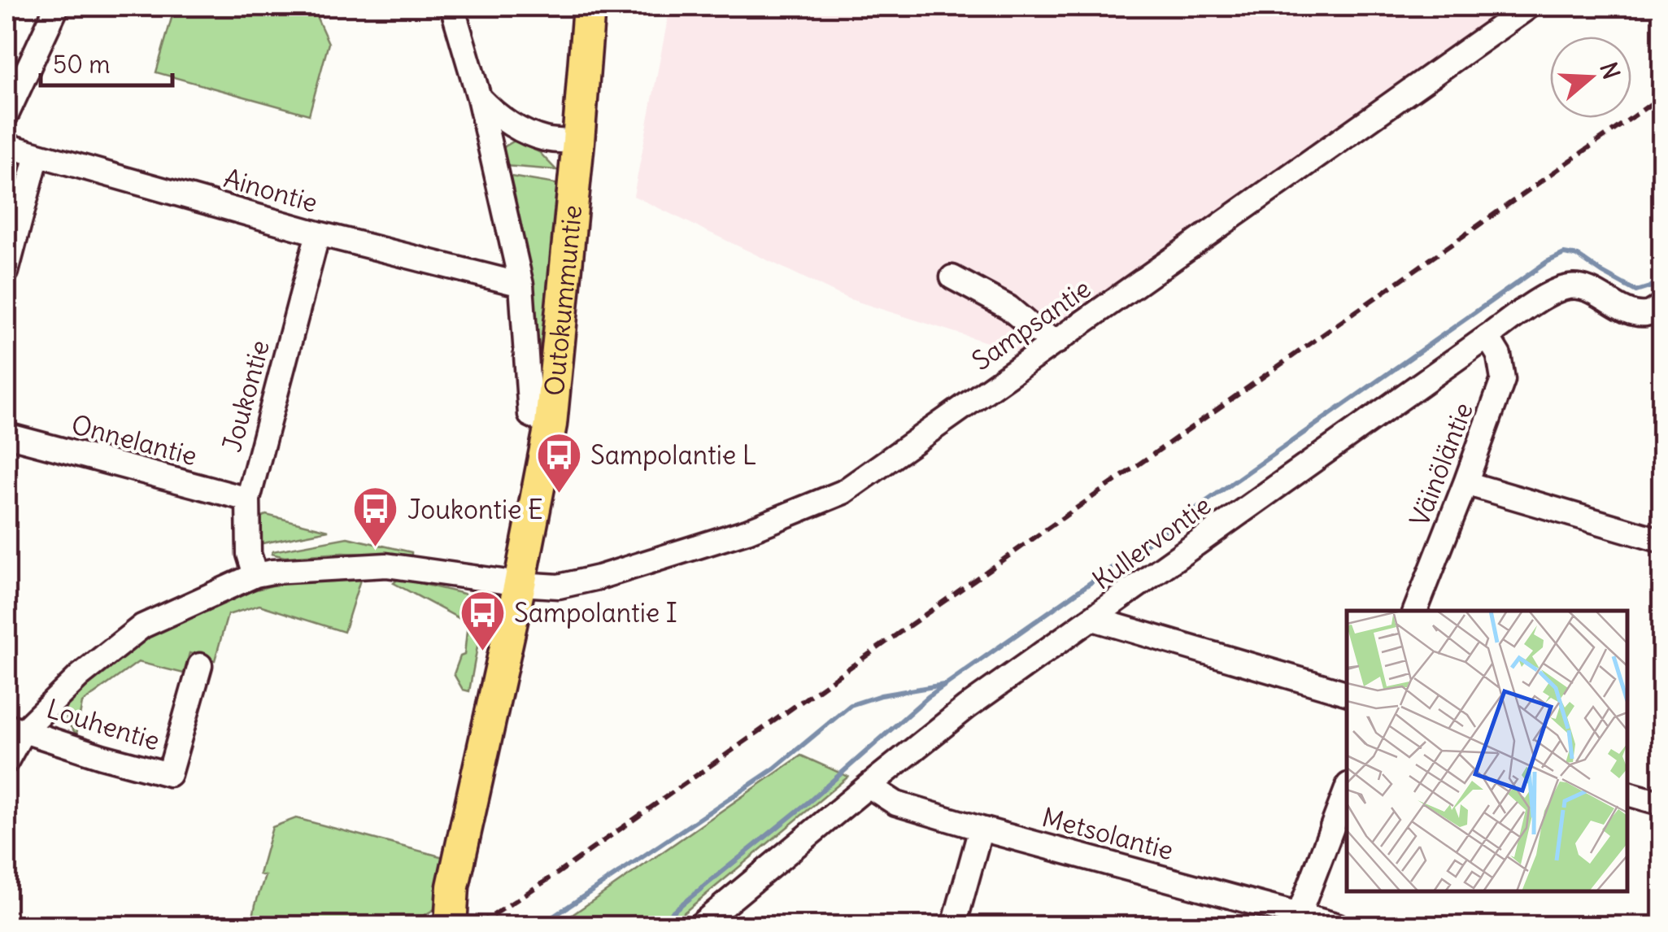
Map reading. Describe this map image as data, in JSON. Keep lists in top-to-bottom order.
{
  "streets": {
    "main road": ["Outokummuntie"],
    "street": [
      "Ainontie",
      "Sampsantie",
      "Joukontie",
      "Onnelantie",
      "Väinöläntie",
      "Kullervontie",
      "Louhentie",
      "Metsolantie"
    ]
  },
  "crossings": [
    ["Ainontie", "Joukontie"],
    ["Outokummuntie", "Sampsantie"],
    ["Sampsantie", "Joukontie"],
    ["Sampsantie", "Louhentie"],
    ["Joukontie", "Onnelantie"],
    ["Väinöläntie", "Kullervontie"],
    ["Kullervontie", "Metsolantie"]
  ],
  "places": {
    "bus stop": ["Sampolantie L", "Joukontie E", "Sampolantie I"]
  },
  "scale_bar": "50 m",
  "north": "right"
}
